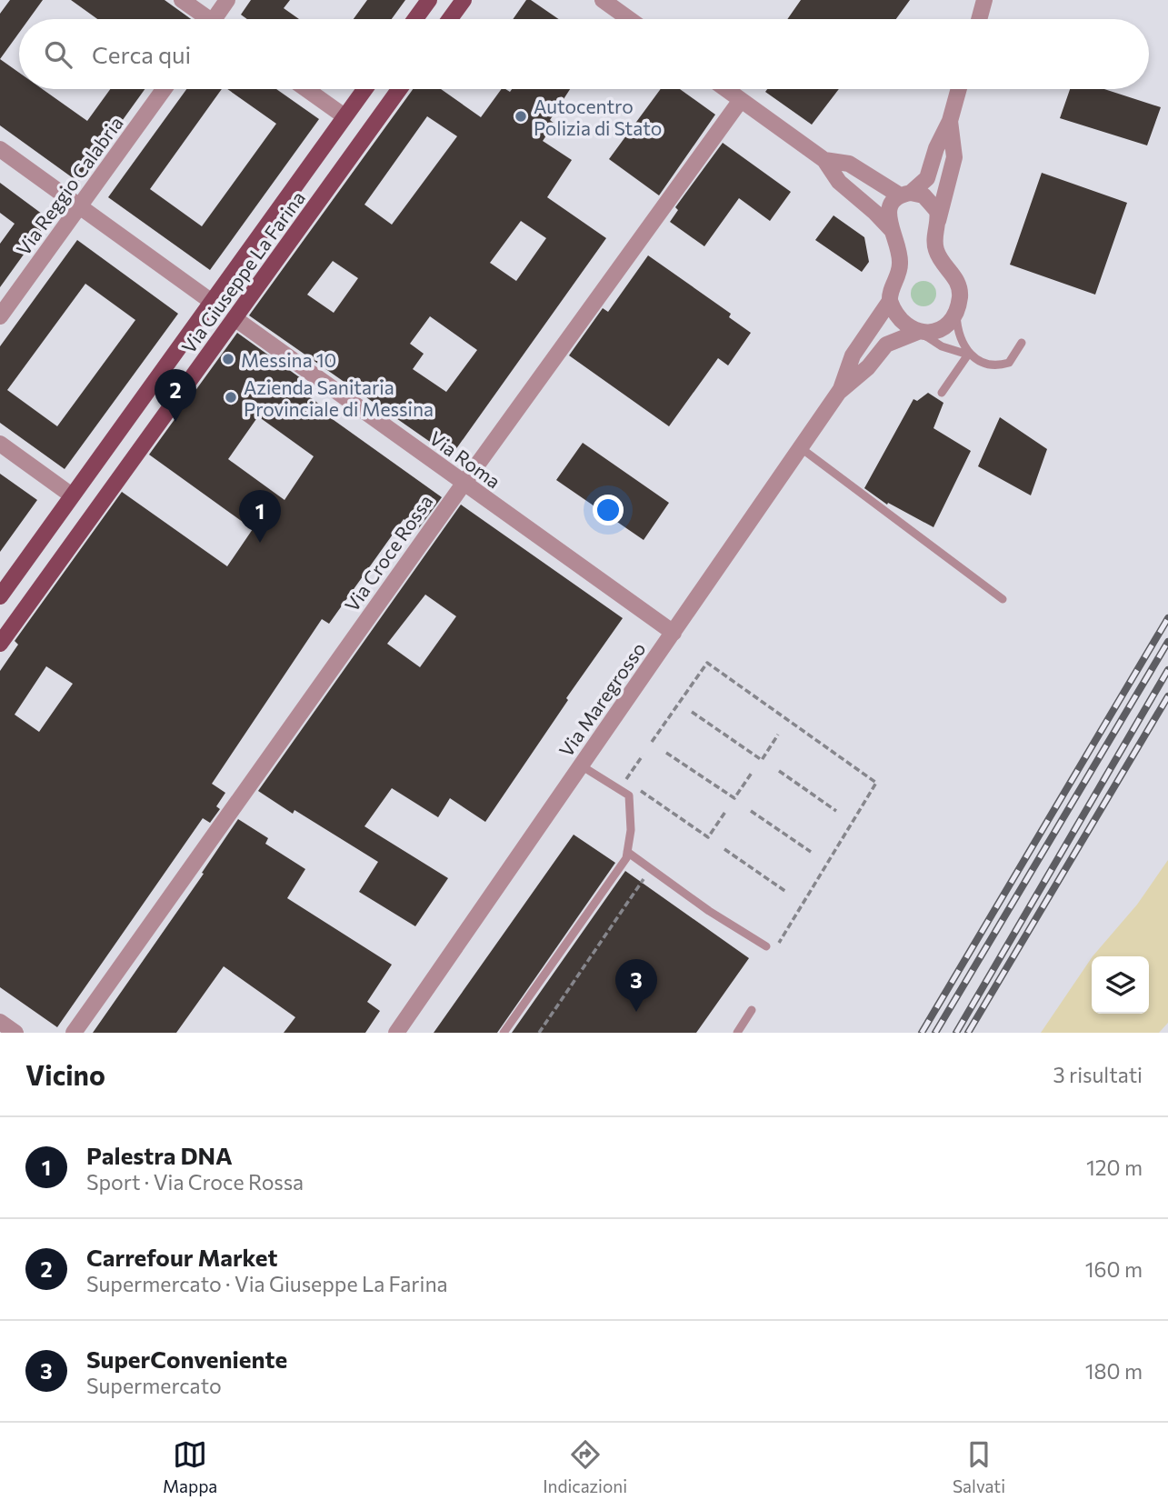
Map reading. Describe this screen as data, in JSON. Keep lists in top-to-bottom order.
{
  "streets": {
    "main road": ["Via Giuseppe La Farina"],
    "street": [
      "Via Reggio Calabria",
      "Via Roma",
      "Via Croce Rossa",
      "Via Maregrosso"
    ]
  },
  "crossings": [
    ["Via Giuseppe La Farina", "Via Roma"],
    ["Via Roma", "Via Croce Rossa"],
    ["Via Roma", "Via Maregrosso"]
  ],
  "places": ["Autocentro Polizia di Stato", "Messina 10", "Azienda Sanitaria Provinciale di Messina"],
  "page": {
    "search": "Cerca qui",
    "pins": ["2", "1", "3"],
    "heading": ["Vicino", "3 risultati"],
    "list": [
      {
        "mark": "1",
        "name": "Palestra DNA",
        "note": "Sport · Via Croce Rossa",
        "value": "120 m"
      },
      {
        "mark": "2",
        "name": "Carrefour Market",
        "note": "Supermercato · Via Giuseppe La Farina",
        "value": "160 m"
      },
      {
        "mark": "3",
        "name": "SuperConveniente",
        "note": "Supermercato",
        "value": "180 m"
      }
    ],
    "nav": ["Mappa", "Indicazioni", "Salvati"]
  }
}
